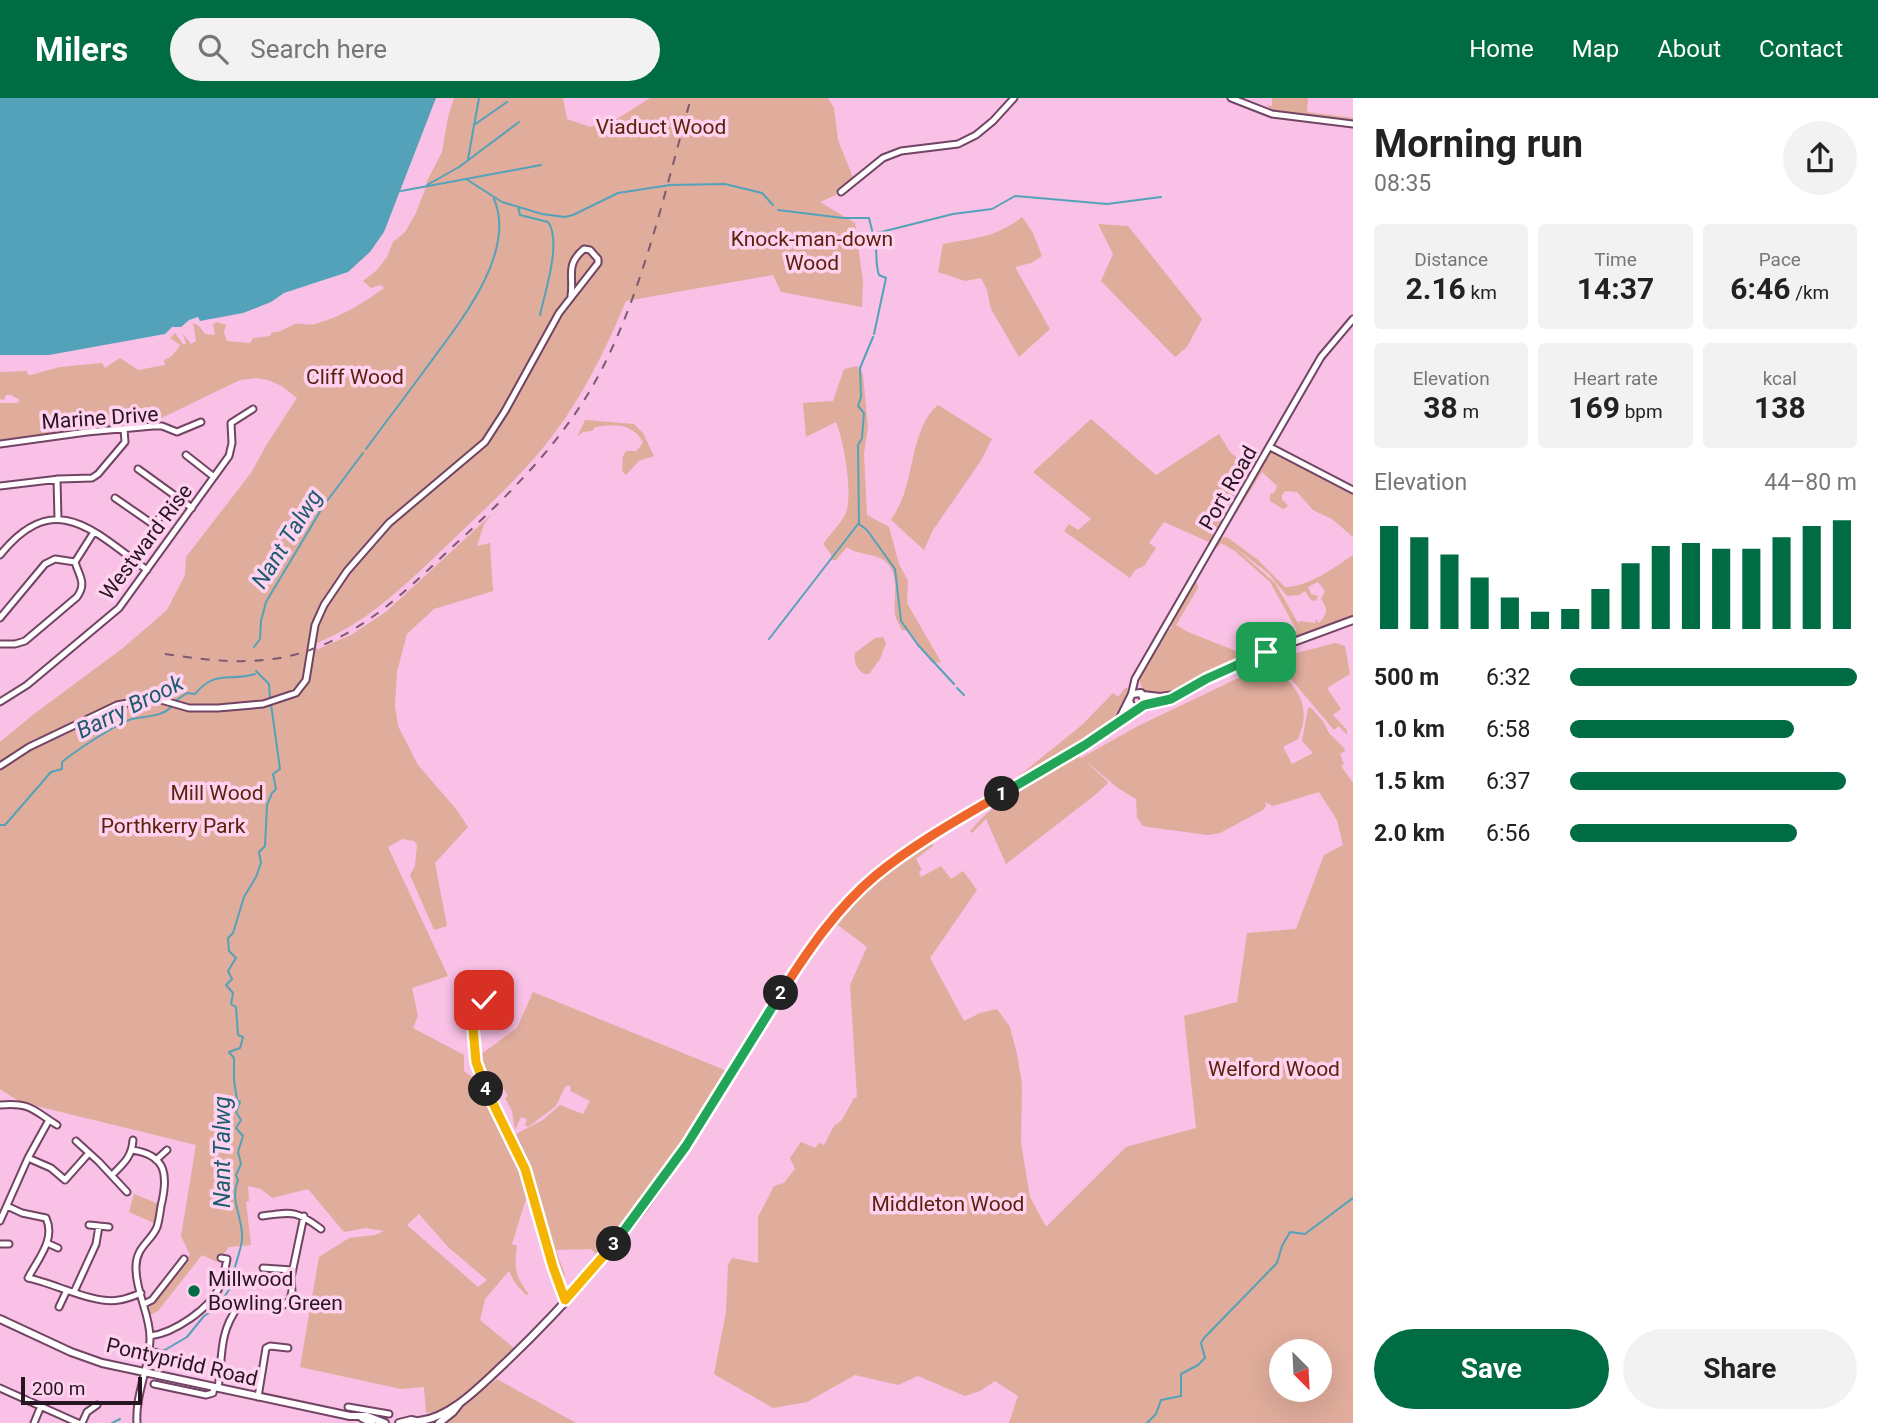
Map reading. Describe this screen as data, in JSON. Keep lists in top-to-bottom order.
{
  "streets": {
    "main road": ["Pontypridd Road"],
    "street": ["Marine Drive", "Port Road", "Westward Rise"]
  },
  "water": ["Nant Talwg", "Barry Brook"],
  "parks": [
    "Viaduct Wood",
    "Knock-man-down Wood",
    "Cliff Wood",
    "Mill Wood",
    "Porthkerry Park",
    "Welford Wood",
    "Middleton Wood"
  ],
  "places": ["Millwood Bowling Green"],
  "scale_bar": "200 m",
  "north": "bottom right",
  "page": {
    "header": "Milers",
    "search": "Search here",
    "nav": [
      "Home",
      "Map",
      "About",
      "Contact"
    ],
    "heading": ["Morning run", "08:35"],
    "stats": [
      ["Distance", "2.16 km"],
      ["Time", "14:37"],
      ["Pace", "6:46 /km"],
      ["Elevation", "38 m"],
      ["Heart rate", "169 bpm"],
      ["kcal", "138"]
    ],
    "chart": ["Elevation", "44–80 m"],
    "list": [
      {
        "name": "500 m",
        "note": "6:32"
      },
      {
        "name": "1.0 km",
        "note": "6:58"
      },
      {
        "name": "1.5 km",
        "note": "6:37"
      },
      {
        "name": "2.0 km",
        "note": "6:56"
      }
    ],
    "pins": [
      "1",
      "2",
      "4",
      "3"
    ],
    "buttons": ["Save", "Share"],
    "scale": "200 m"
  }
}
